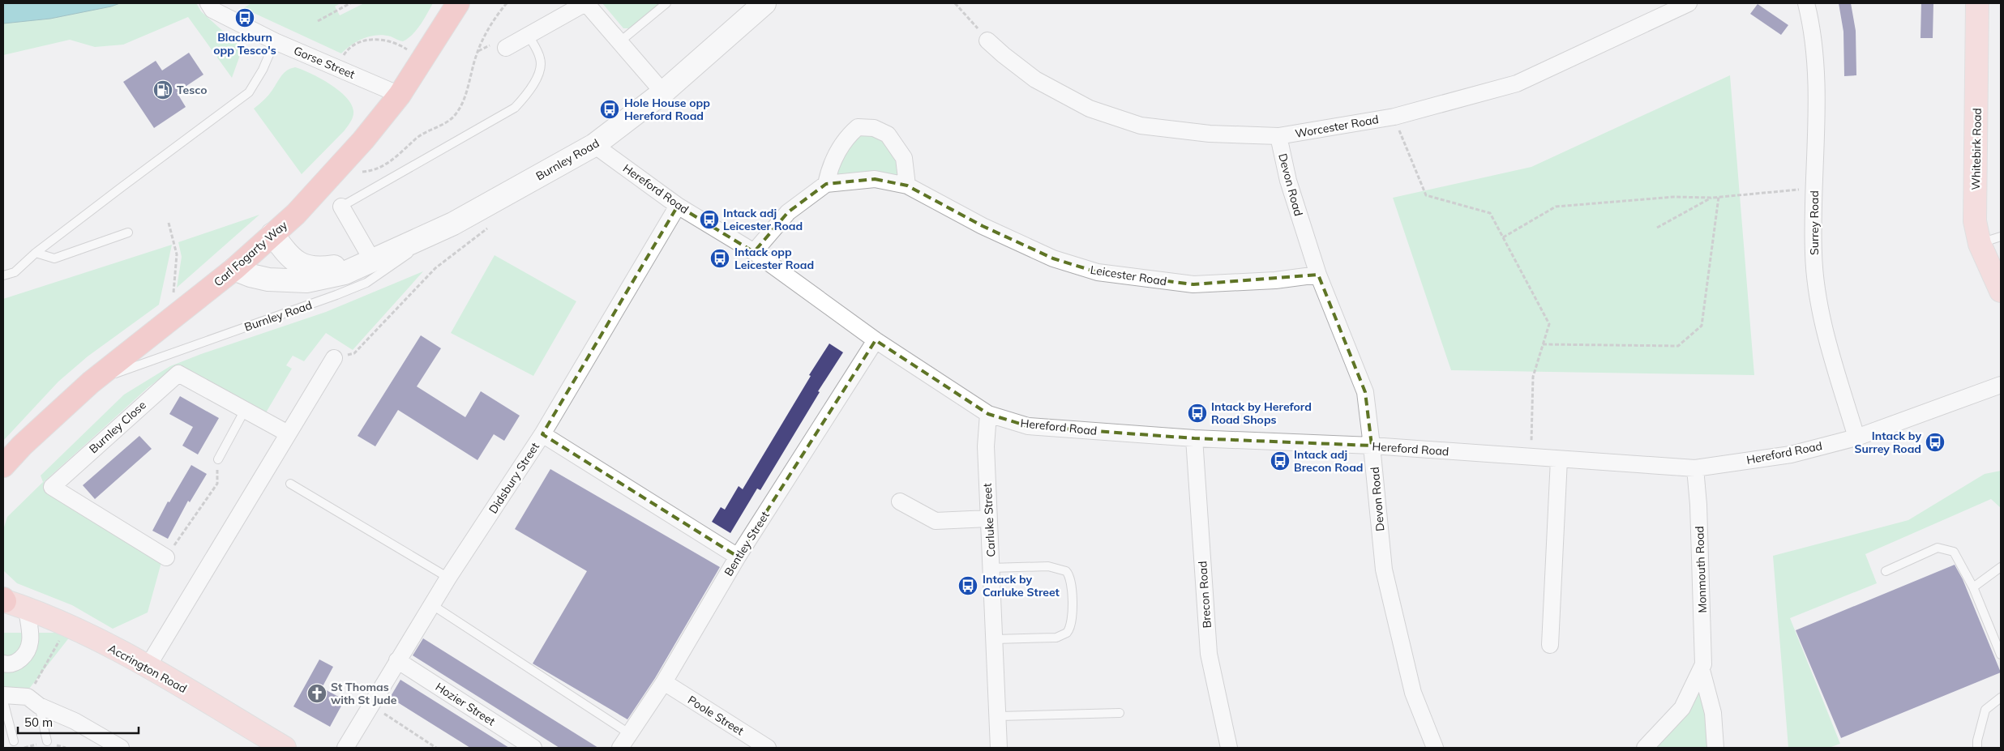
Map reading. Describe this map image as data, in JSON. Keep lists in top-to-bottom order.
{
  "streets": {
    "highway": ["Carl Fogarty Way"],
    "main road": ["Whitebirk Road", "Accrington Road"],
    "street": [
      "Gorse Street",
      "Worcester Road",
      "Burnley Road",
      "Devon Road",
      "Hereford Road",
      "Surrey Road",
      "Leicester Road",
      "Burnley Close",
      "Didsbury Street",
      "Carluke Street",
      "Bentley Street",
      "Monmouth Road",
      "Brecon Road",
      "Hozier Street",
      "Poole Street"
    ]
  },
  "crossings": [
    ["Gorse Street", "Carl Fogarty Way"],
    ["Worcester Road", "Devon Road"],
    ["Burnley Road", "Hereford Road"],
    ["Burnley Road", "Carl Fogarty Way"],
    ["Devon Road", "Hereford Road"],
    ["Devon Road", "Leicester Road"],
    ["Hereford Road", "Surrey Road"],
    ["Hereford Road", "Didsbury Street"],
    ["Hereford Road", "Carluke Street"],
    ["Hereford Road", "Bentley Street"],
    ["Hereford Road", "Monmouth Road"],
    ["Hereford Road", "Brecon Road"],
    ["Didsbury Street", "Hozier Street"],
    ["Bentley Street", "Poole Street"]
  ],
  "places": {
    "bus stop": [
      "Blackburn opp Tesco's",
      "Hole House opp Hereford Road",
      "Intack adj Leicester Road",
      "Intack opp Leicester Road",
      "Intack by Hereford Road Shops",
      "Intack by Surrey Road",
      "Intack adj Brecon Road",
      "Intack by Carluke Street"
    ],
    "fuel station": ["Tesco"],
    "church": ["St Thomas with St Jude"]
  },
  "scale_bar": "50 m"
}
